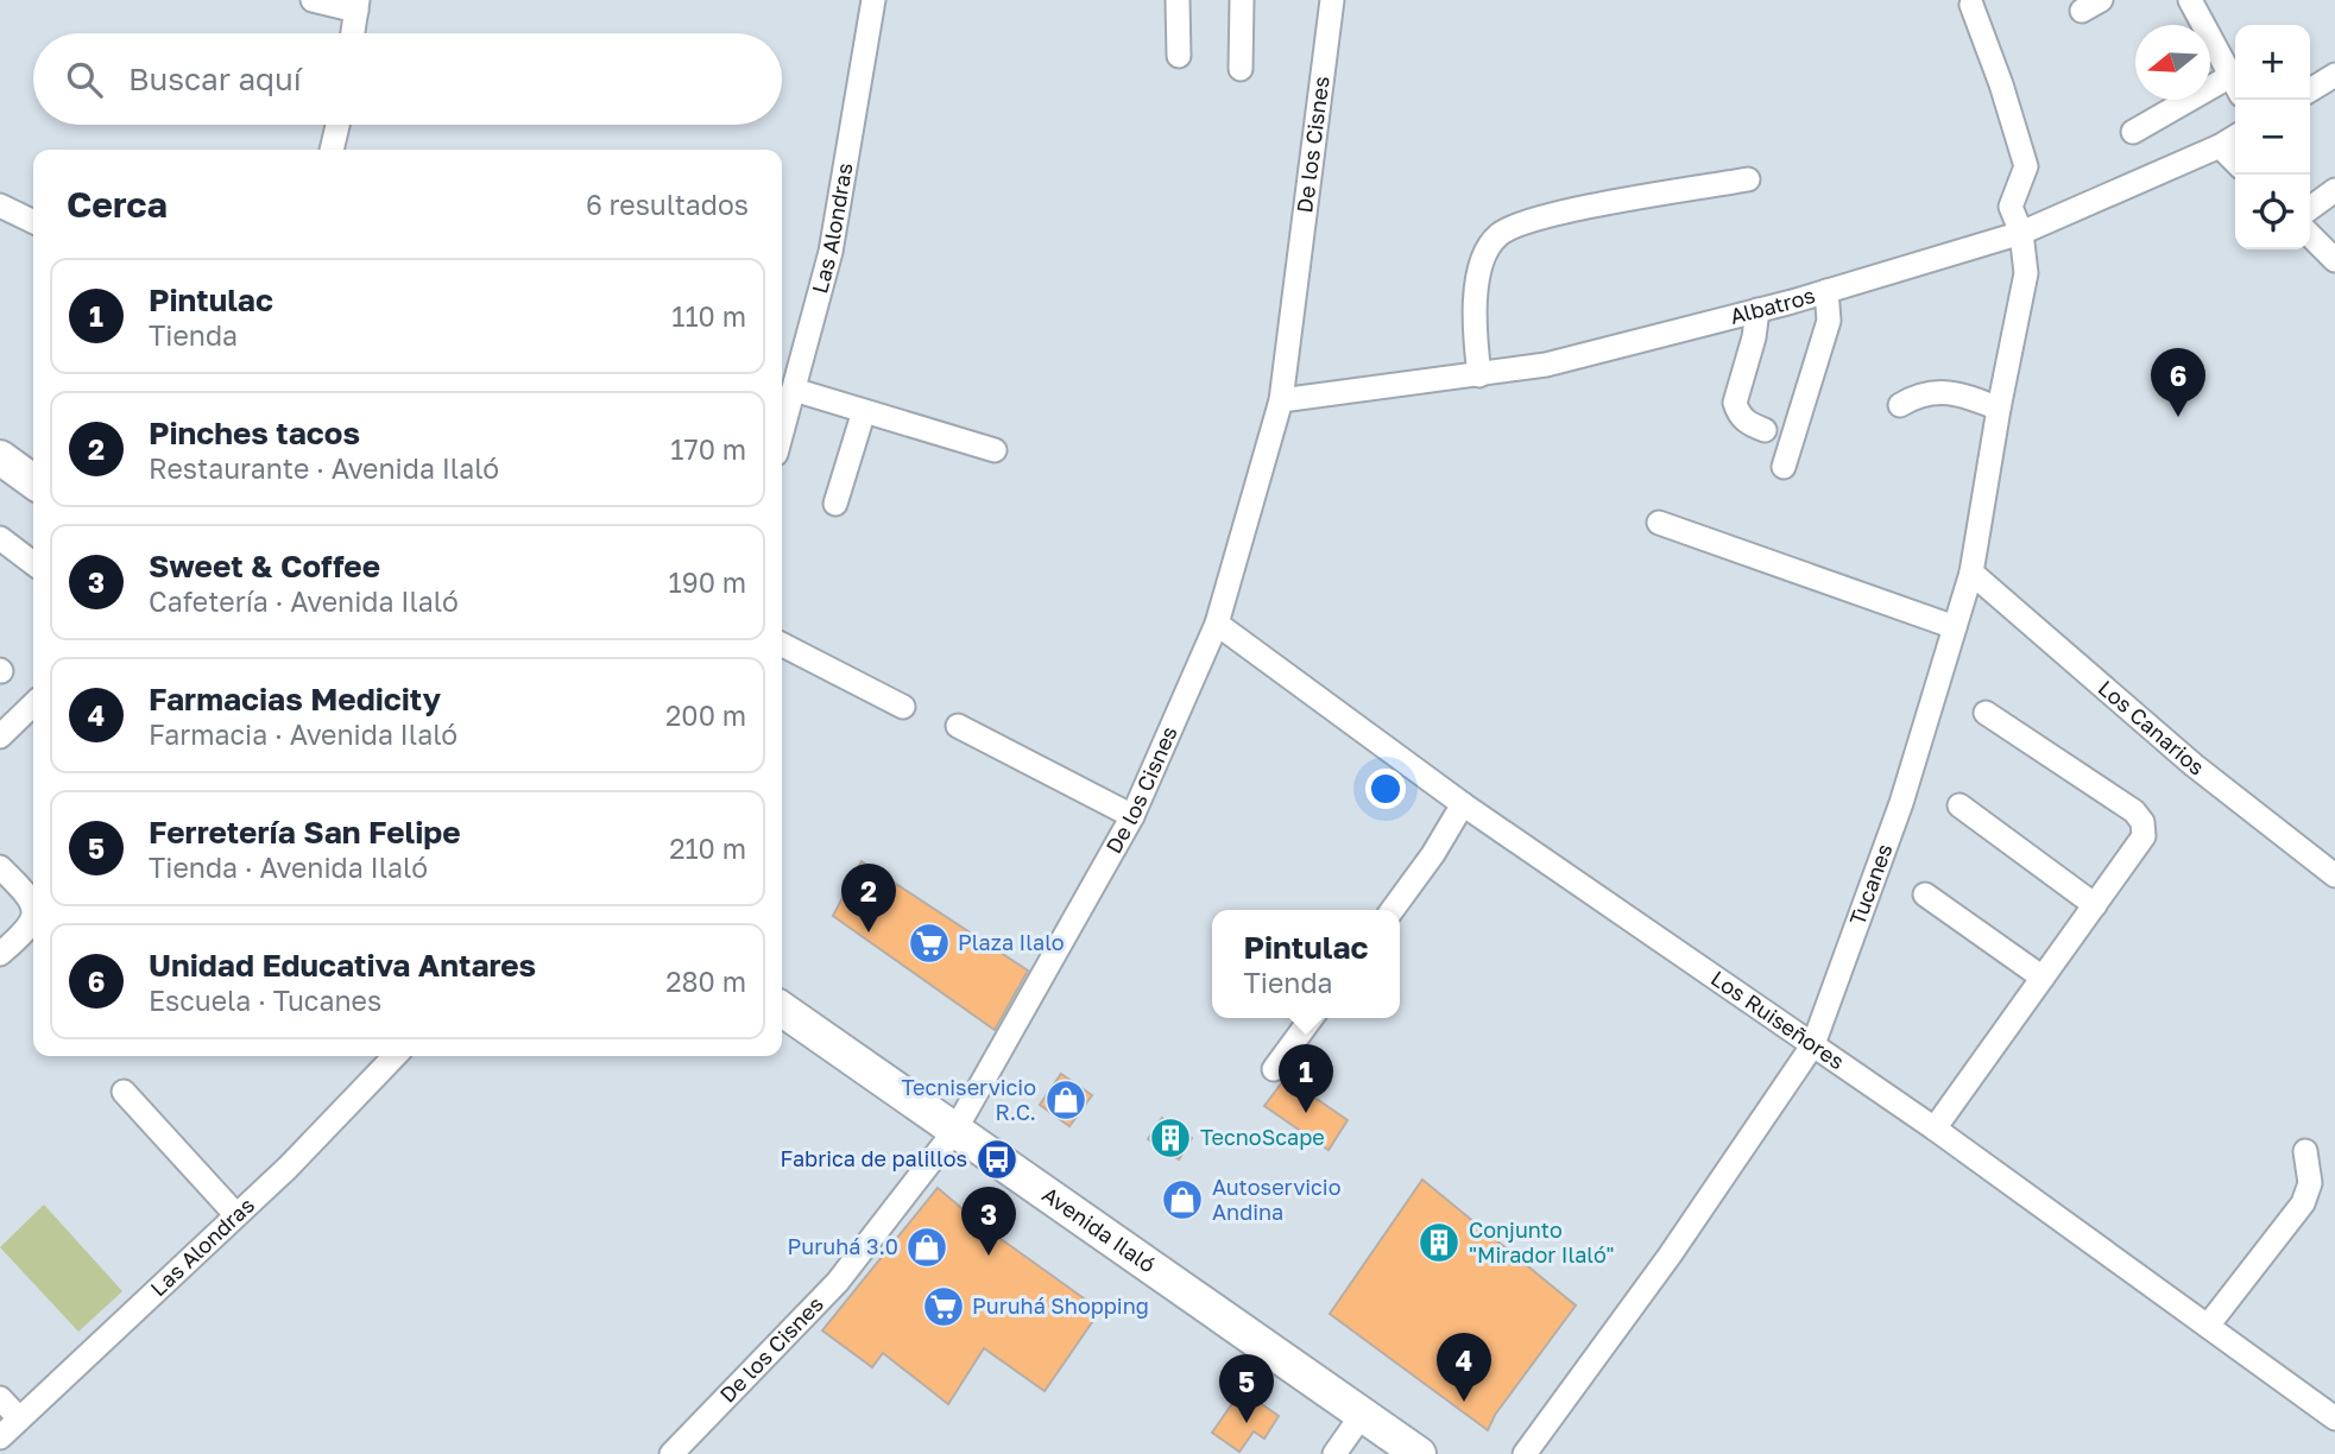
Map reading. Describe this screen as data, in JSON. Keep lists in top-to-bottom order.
{
  "streets": {
    "main road": ["Avenida Ilaló"],
    "street": [
      "De los Cisnes",
      "Las Alondras",
      "Albatros",
      "Los Canarios",
      "Tucanes",
      "Los Ruiseñores"
    ]
  },
  "crossings": [
    ["De los Cisnes", "Albatros"],
    ["De los Cisnes", "Los Ruiseñores"],
    ["De los Cisnes", "Avenida Ilaló"],
    ["Albatros", "Tucanes"],
    ["Los Canarios", "Tucanes"],
    ["Tucanes", "Los Ruiseñores"]
  ],
  "places": {
    "supermarket": ["Plaza Ilalo", "Puruhá Shopping"],
    "shop": ["Tecniservicio R.C.", "Autoservicio Andina", "Puruhá 3.0"],
    "building": ["TecnoScape", "Conjunto \"Mirador Ilaló\""],
    "bus stop": ["Fabrica de palillos"]
  },
  "north": "left",
  "page": {
    "map_buttons": ["+", "−"],
    "search": "Buscar aquí",
    "heading": ["Cerca", "6 resultados"],
    "list": [
      {
        "mark": "1",
        "name": "Pintulac",
        "note": "Tienda",
        "value": "110 m"
      },
      {
        "mark": "2",
        "name": "Pinches tacos",
        "note": "Restaurante · Avenida Ilaló",
        "value": "170 m"
      },
      {
        "mark": "3",
        "name": "Sweet & Coffee",
        "note": "Cafetería · Avenida Ilaló",
        "value": "190 m"
      },
      {
        "mark": "4",
        "name": "Farmacias Medicity",
        "note": "Farmacia · Avenida Ilaló",
        "value": "200 m"
      },
      {
        "mark": "5",
        "name": "Ferretería San Felipe",
        "note": "Tienda · Avenida Ilaló",
        "value": "210 m"
      },
      {
        "mark": "6",
        "name": "Unidad Educativa Antares",
        "note": "Escuela · Tucanes",
        "value": "280 m"
      }
    ],
    "pins": [
      "6",
      "2",
      "1",
      "3",
      "4",
      "5"
    ],
    "popup": ["Pintulac", "Tienda"]
  }
}
